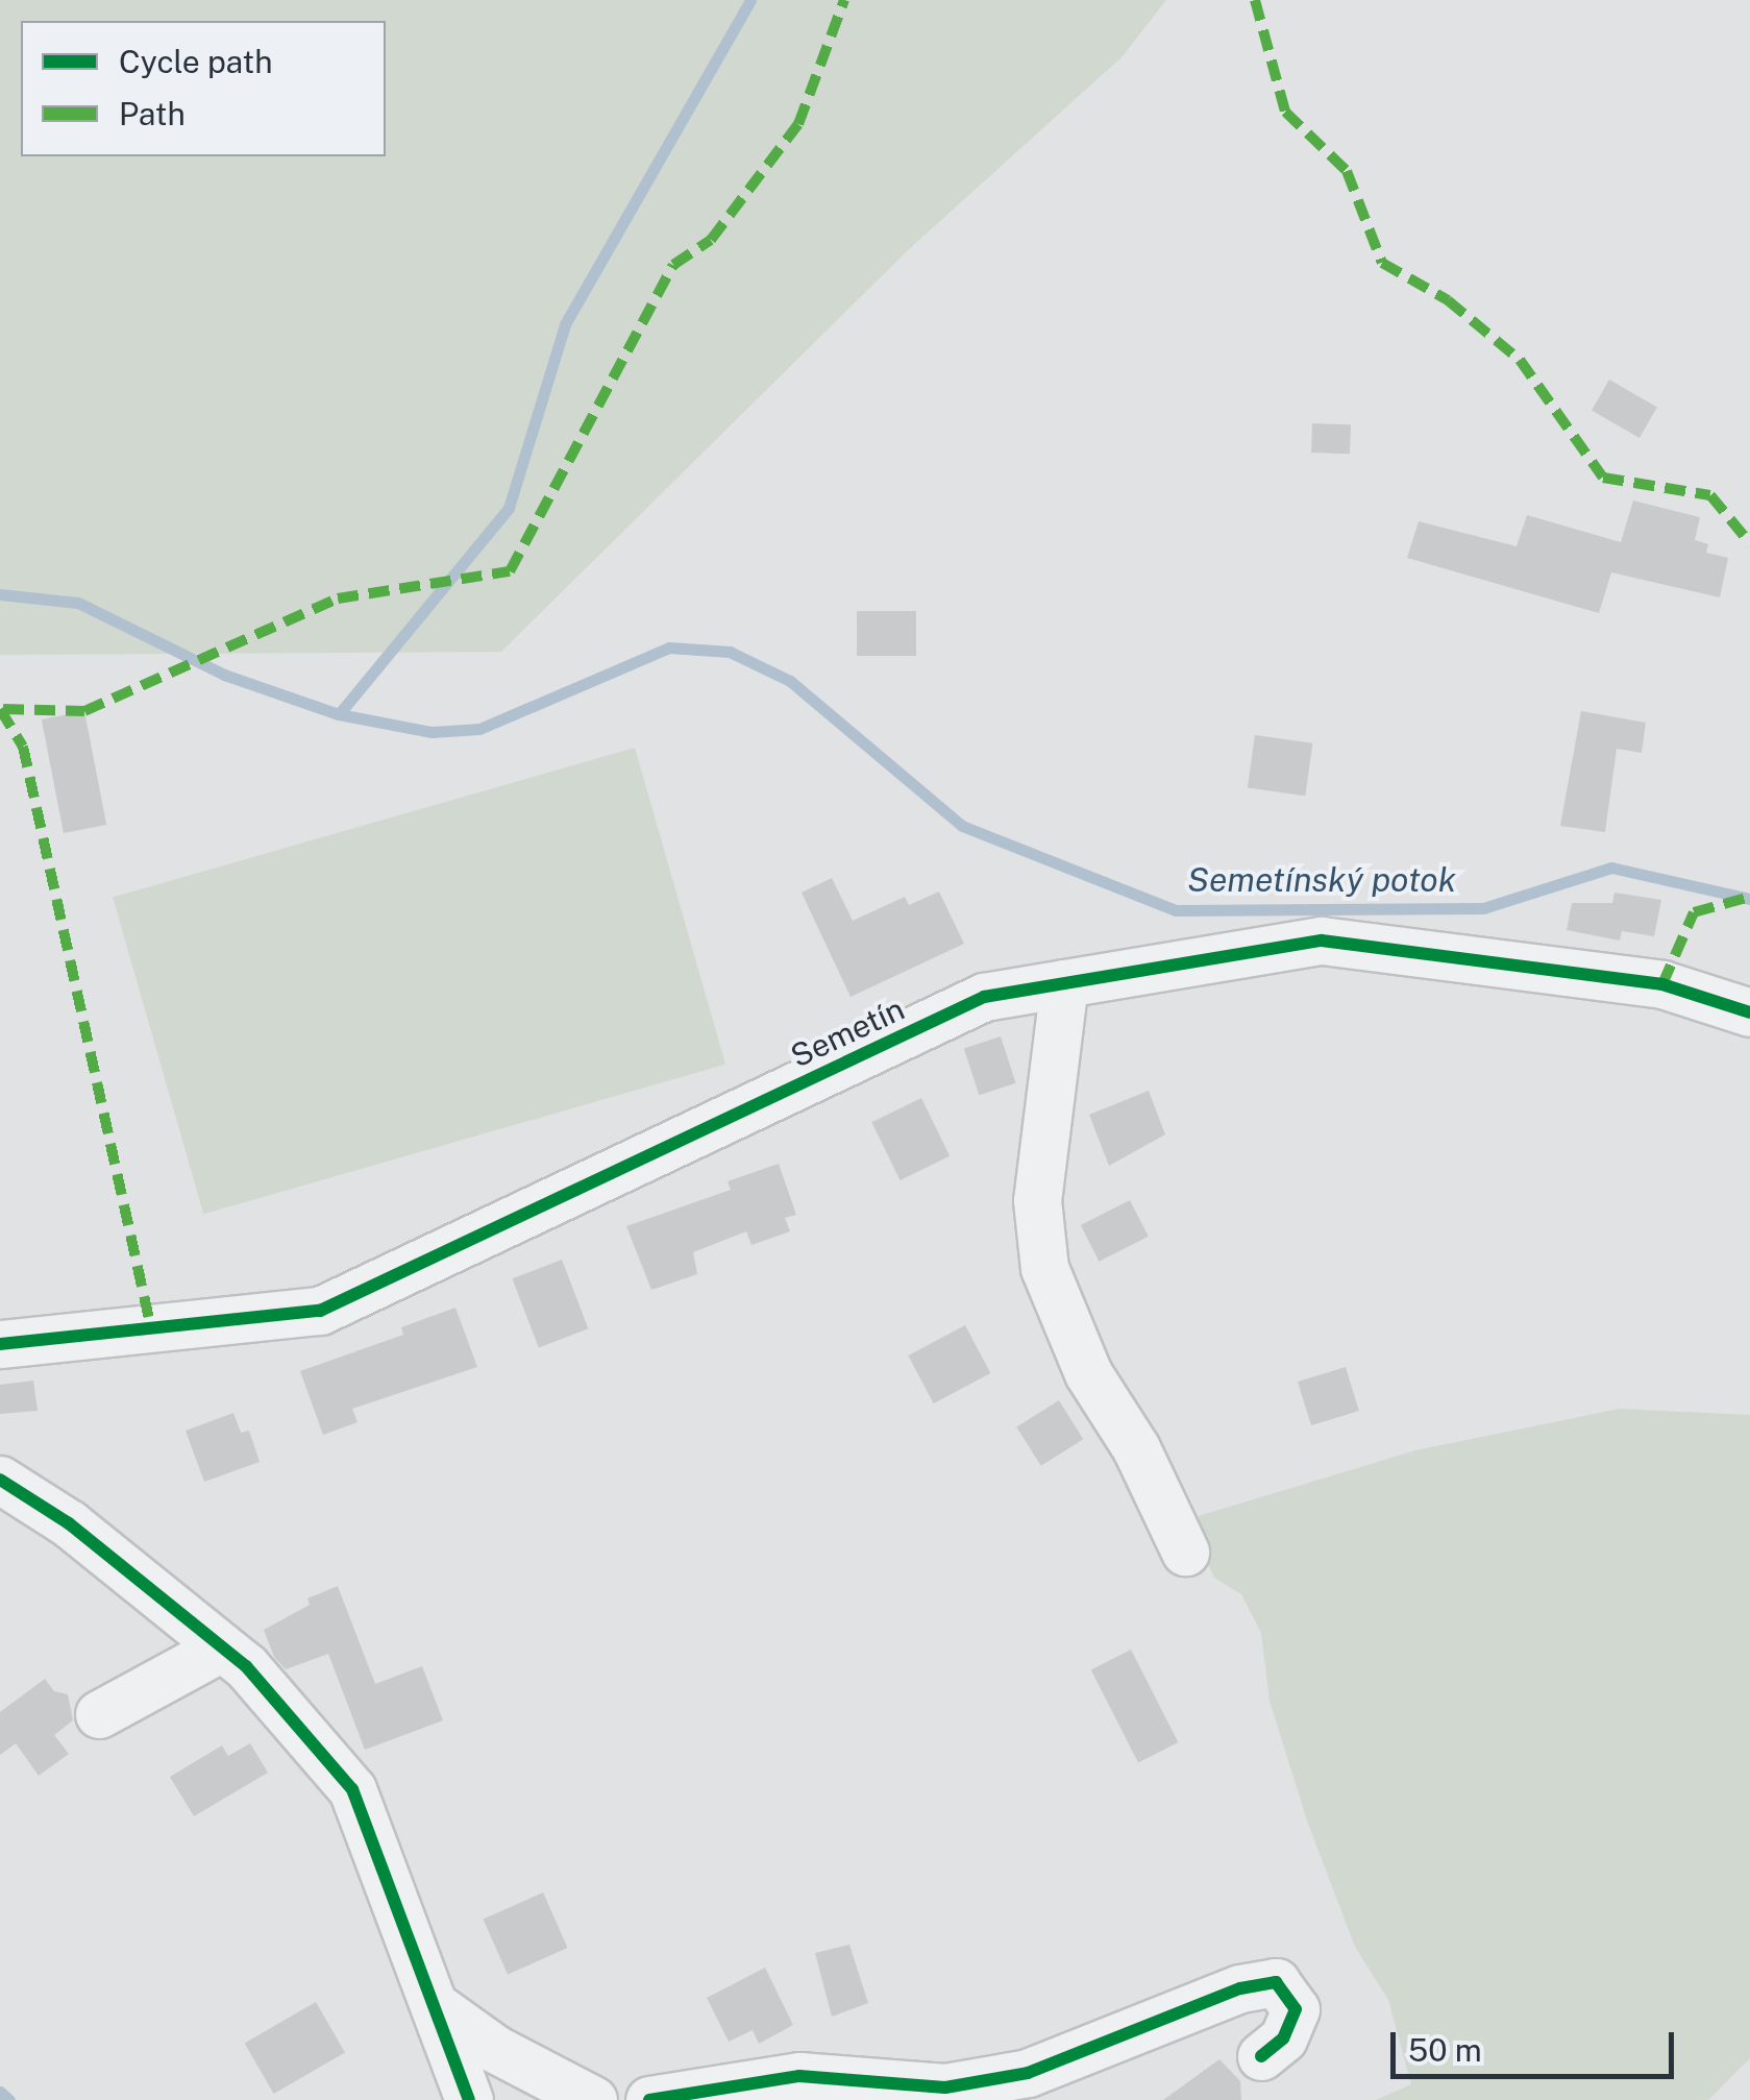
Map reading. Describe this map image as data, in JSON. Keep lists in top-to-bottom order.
{
  "streets": {
    "street": ["Semetín"]
  },
  "water": ["Semetínský potok"],
  "legend": ["Cycle path", "Path"],
  "scale_bar": "50 m"
}
